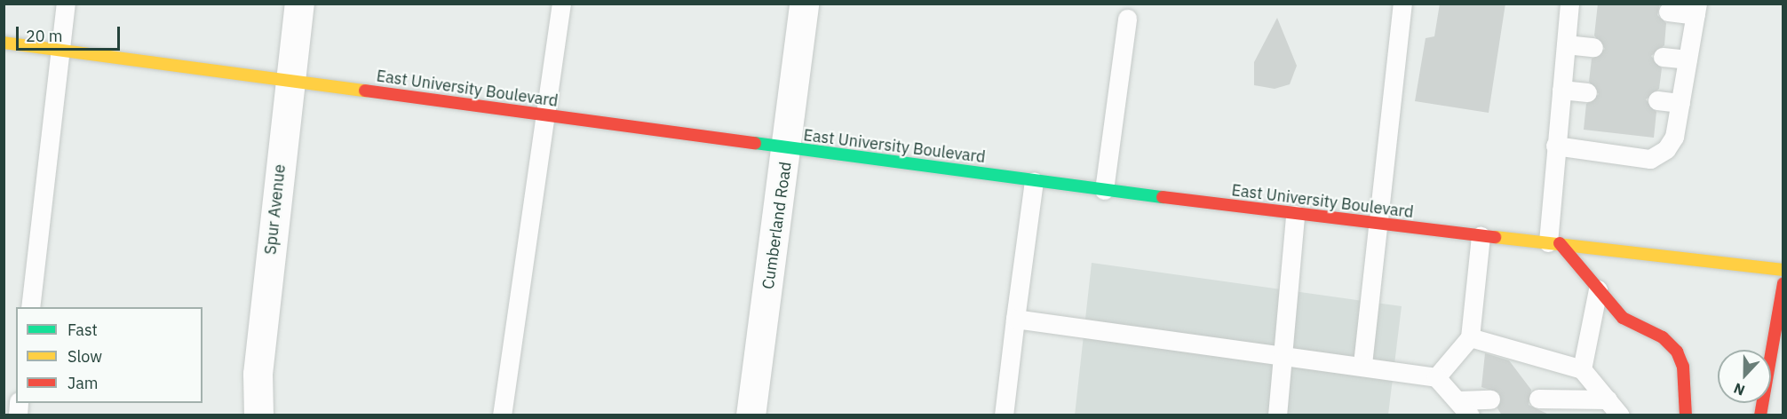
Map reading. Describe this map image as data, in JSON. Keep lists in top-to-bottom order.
{
  "streets": {
    "main road": ["East University Boulevard"],
    "street": ["Spur Avenue", "Cumberland Road"]
  },
  "crossings": [
    ["East University Boulevard", "Spur Avenue"],
    ["East University Boulevard", "Cumberland Road"]
  ],
  "legend": ["Fast", "Slow", "Jam"],
  "scale_bar": "20 m",
  "north": "bottom"
}
